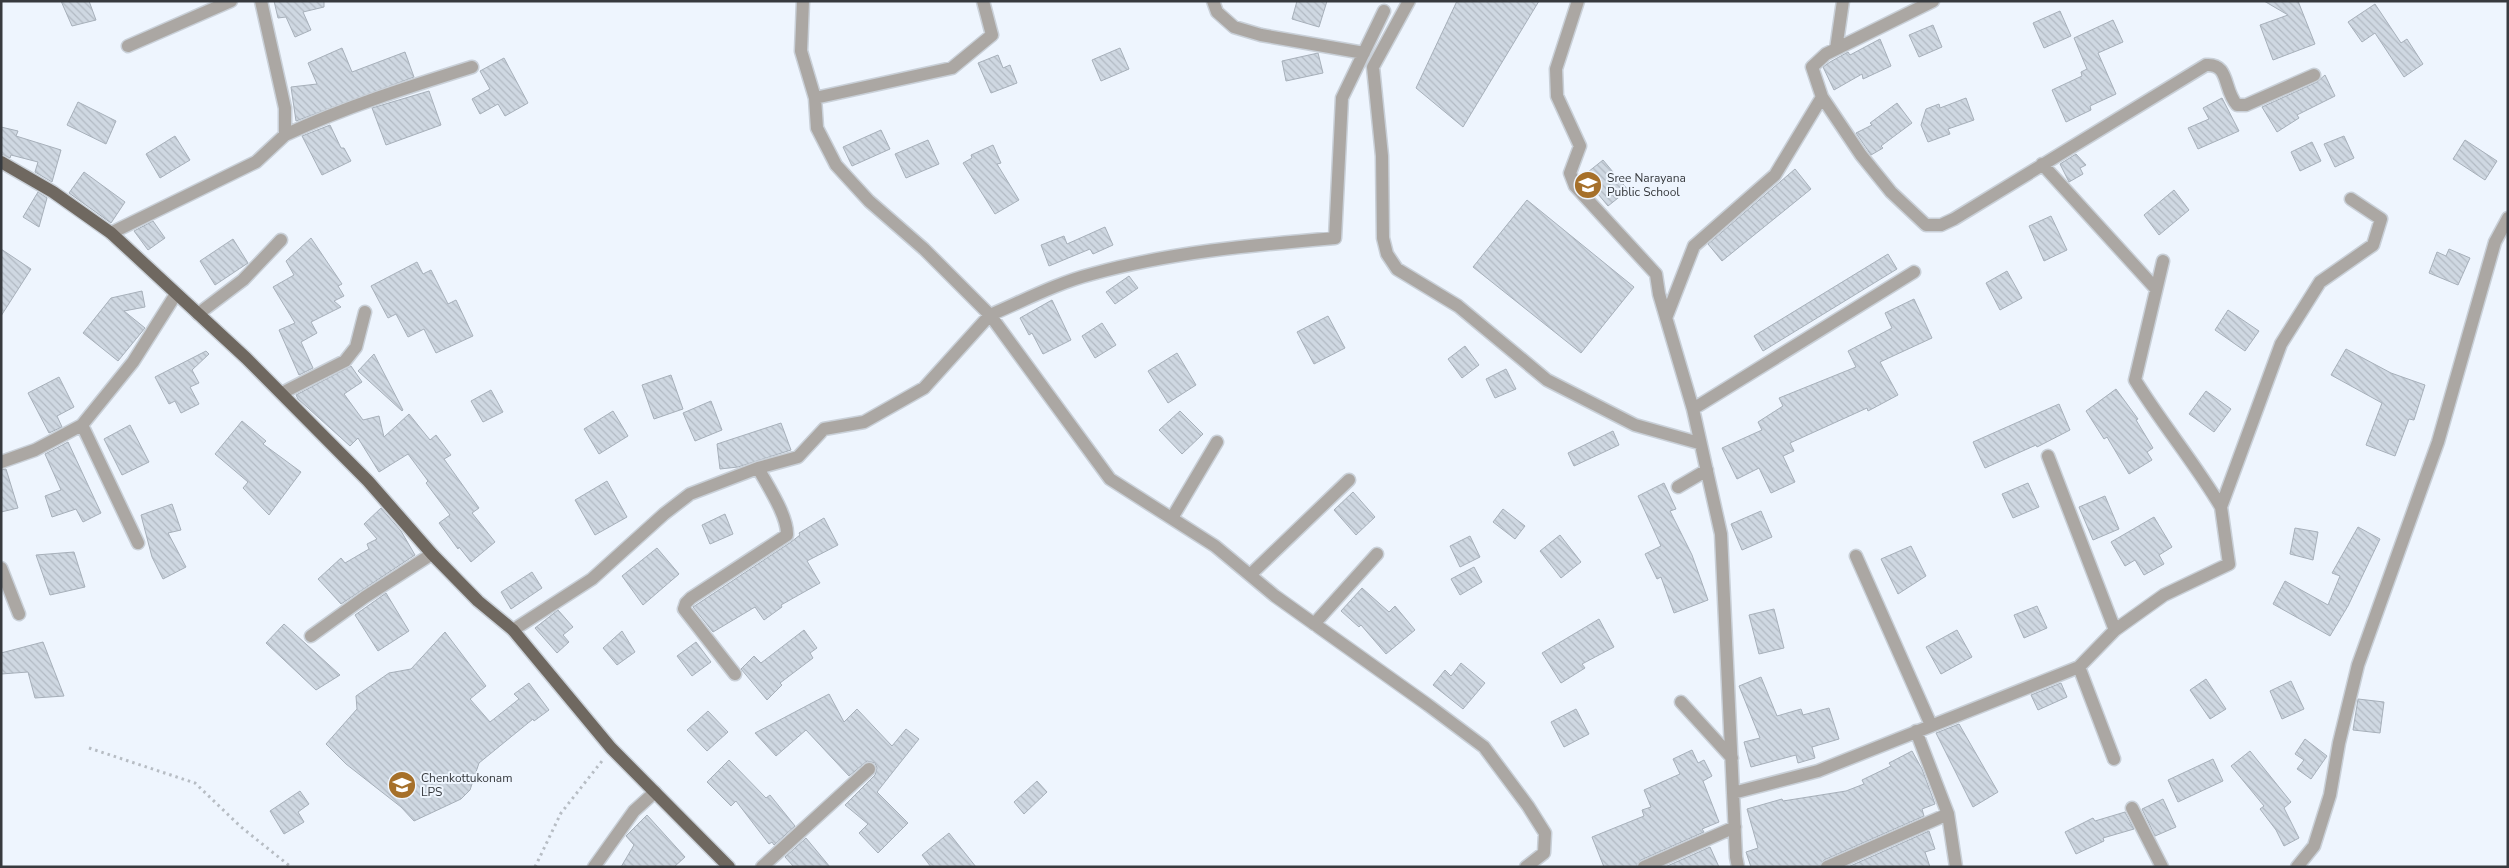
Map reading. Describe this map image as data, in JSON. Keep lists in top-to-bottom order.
{
  "places": {
    "school or university": ["Sree Narayana Public School", "Chenkottukonam LPS"]
  }
}
